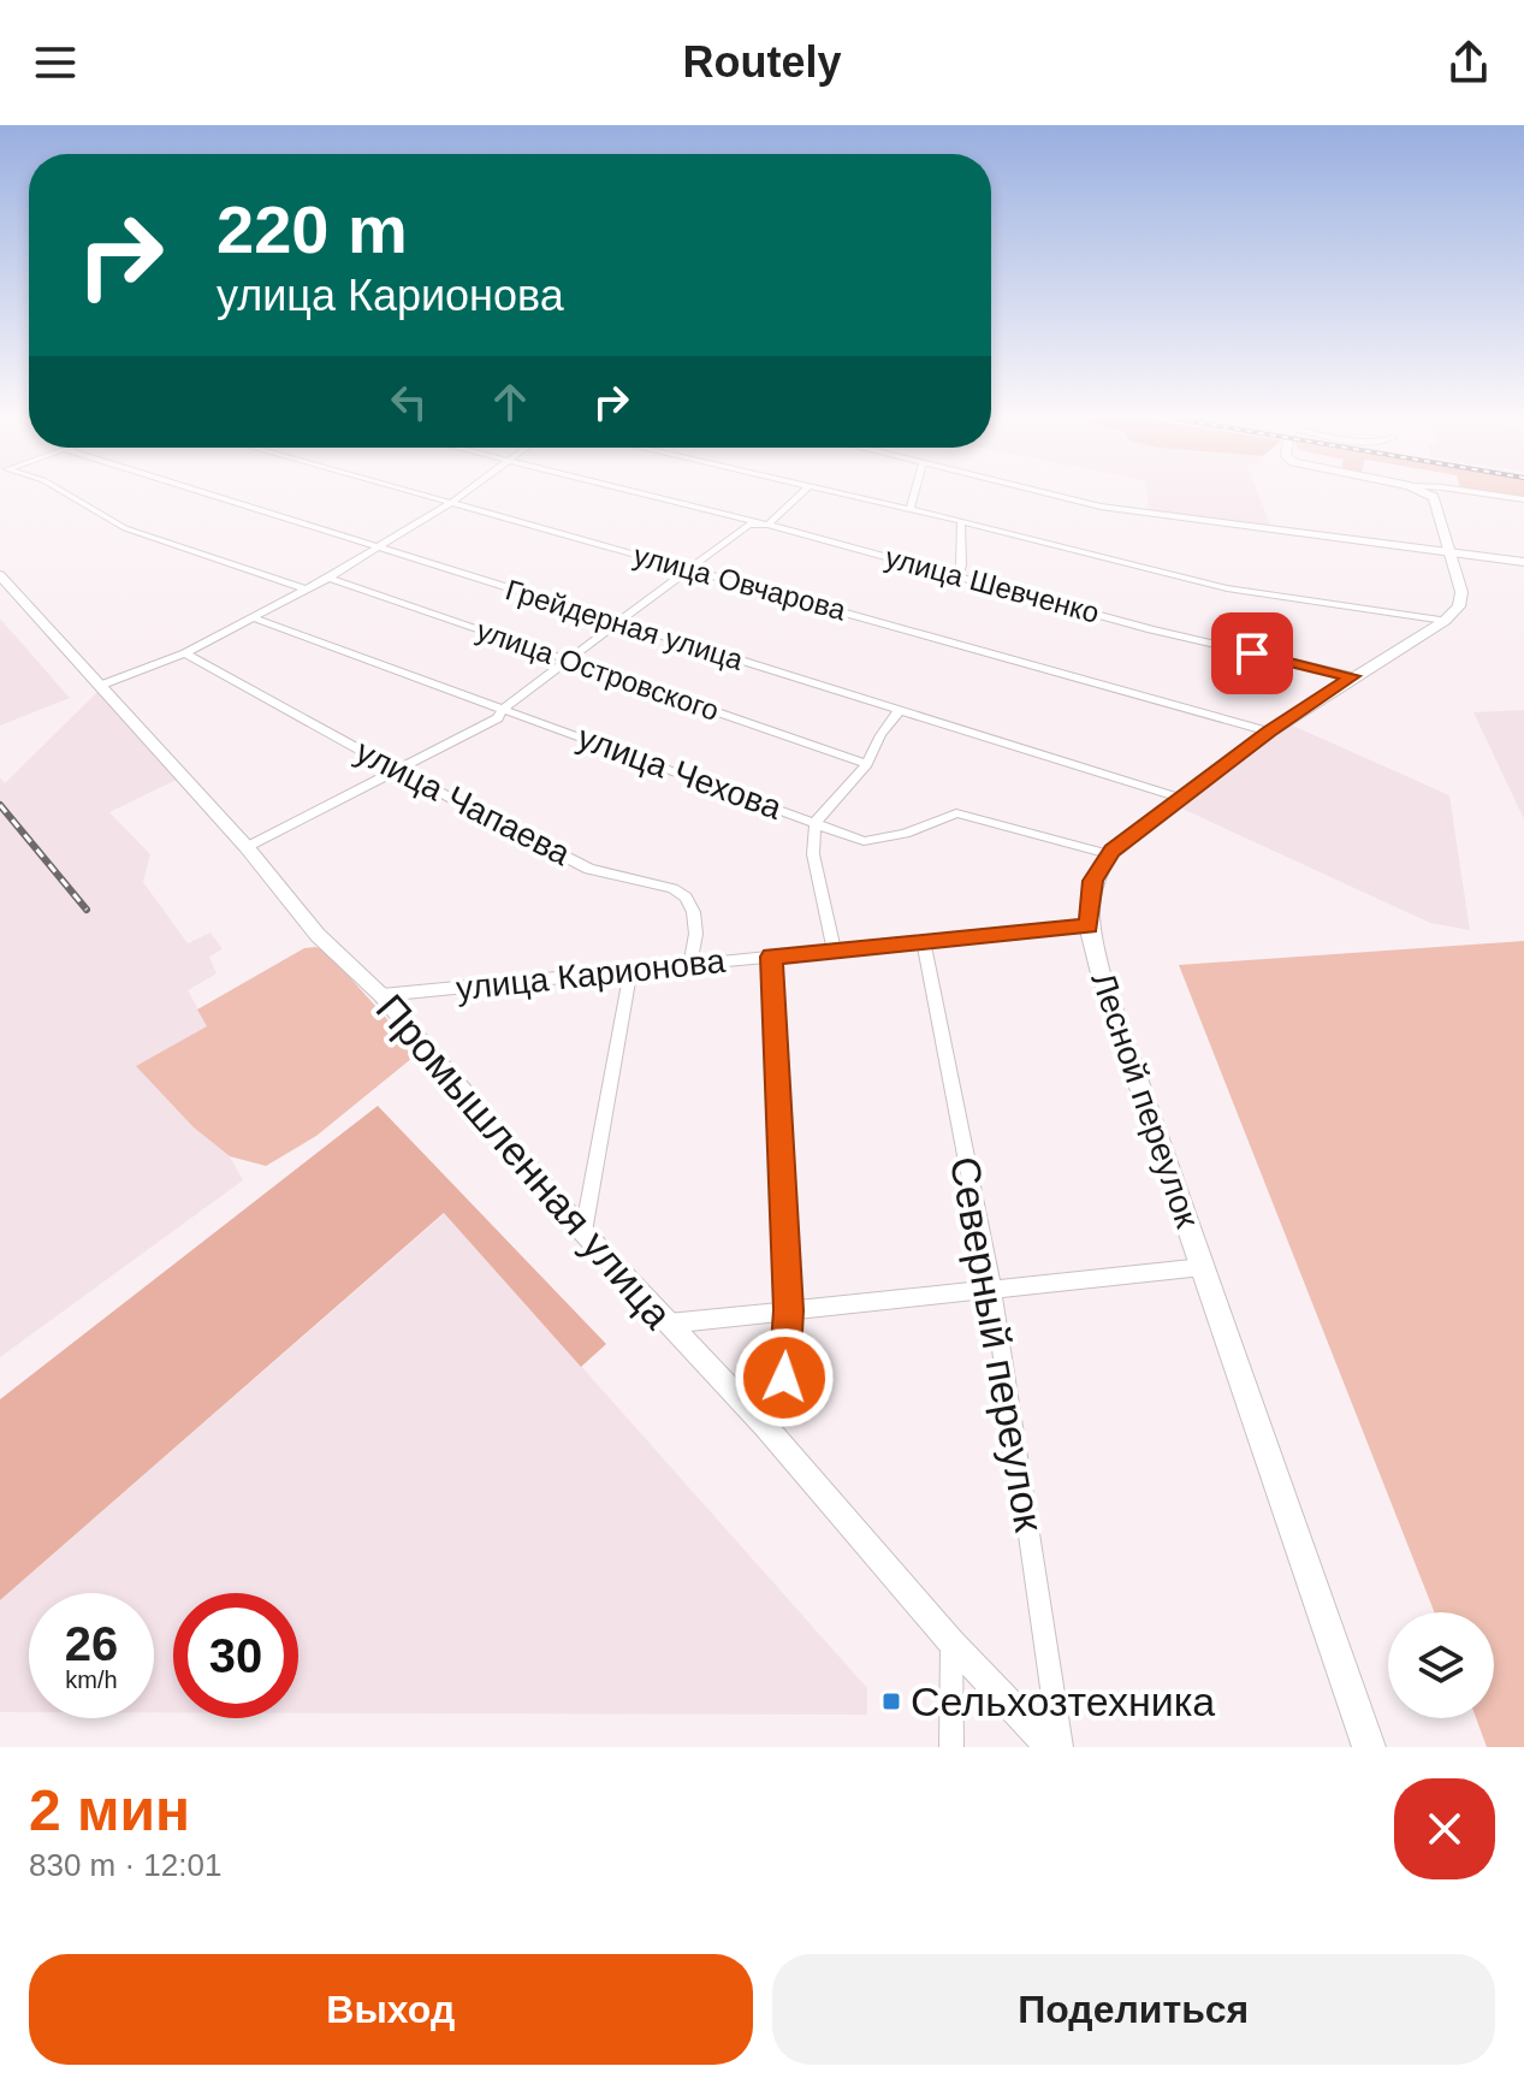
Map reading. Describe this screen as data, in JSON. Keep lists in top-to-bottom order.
{
  "streets": {
    "main road": ["Лесной переулок"],
    "street": [
      "улица Овчарова",
      "улица Шевченко",
      "Грейдерная улица",
      "улица Островского",
      "улица Чехова",
      "улица Чапаева",
      "улица Карионова",
      "Промышленная улица",
      "Северный переулок"
    ]
  },
  "crossings": [
    ["улица Чехова", "Лесной переулок"],
    ["улица Чапаева", "улица Карионова"],
    ["улица Карионова", "Лесной переулок"],
    ["улица Карионова", "Промышленная улица"],
    ["улица Карионова", "Северный переулок"]
  ],
  "places": {
    "transit": ["Сельхозтехника"]
  },
  "page": {
    "header": "Routely",
    "turn": ["220 m", "улица Карионова"],
    "speed": "26 km/h",
    "limit": "30",
    "heading": ["2 мин", "830 m · 12:01"],
    "buttons": ["Выход", "Поделиться"]
  }
}
